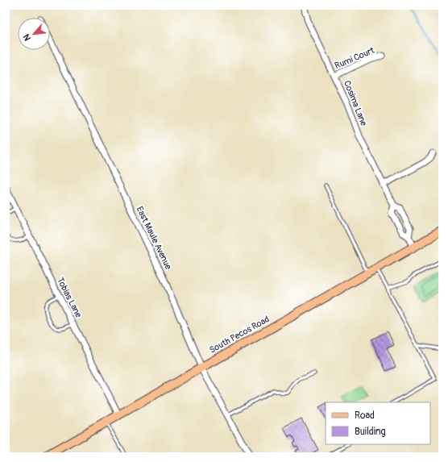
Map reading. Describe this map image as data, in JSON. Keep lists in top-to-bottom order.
{
  "streets": {
    "main road": ["South Pecos Road"],
    "street": [
      "Rumi Court",
      "Cosima Lane",
      "East Maule Avenue",
      "Tobias Lane"
    ]
  },
  "crossings": [
    ["Rumi Court", "Cosima Lane"],
    ["Cosima Lane", "South Pecos Road"],
    ["East Maule Avenue", "South Pecos Road"],
    ["Tobias Lane", "South Pecos Road"]
  ],
  "legend": ["Road", "Building"],
  "north": "bottom left"
}
